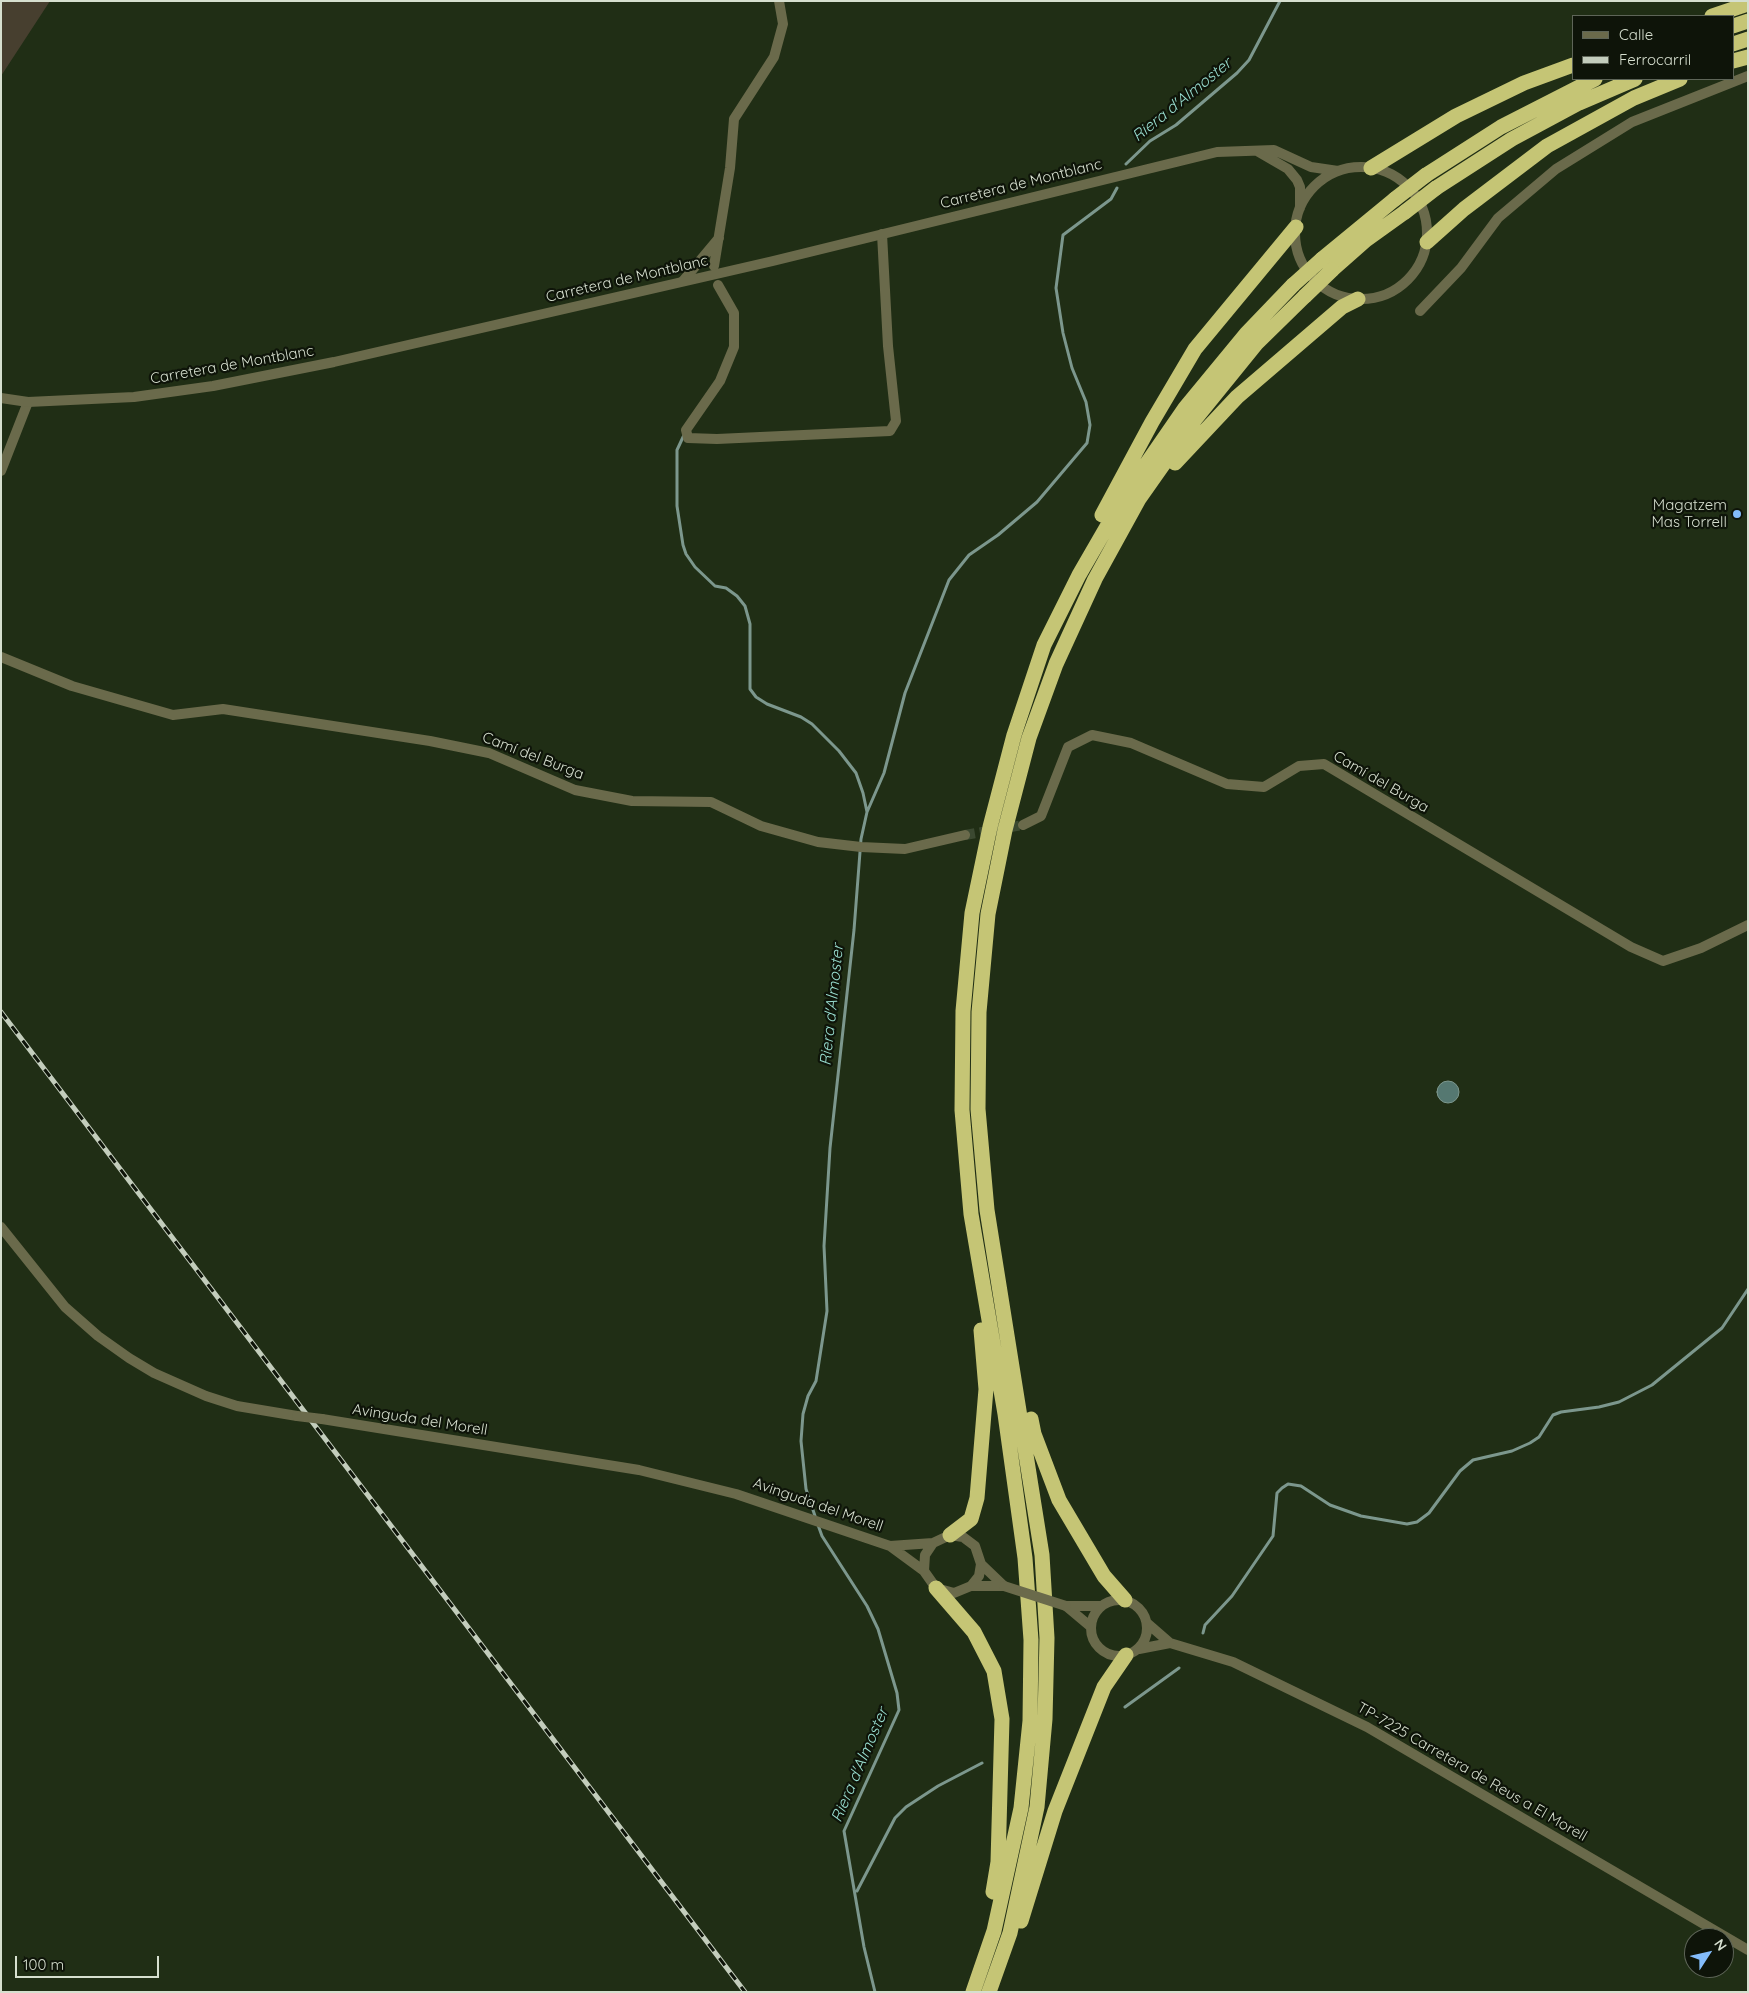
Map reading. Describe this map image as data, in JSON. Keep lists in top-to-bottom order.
{
  "streets": {
    "street": [
      "Carretera de Montblanc",
      "Camí del Burga",
      "Avinguda del Morell",
      "TP-7225 Carretera de Reus a El Morell"
    ]
  },
  "water": ["Riera d'Almoster"],
  "places": ["Magatzem Mas Torrell"],
  "legend": ["Calle", "Ferrocarril"],
  "scale_bar": "100 m",
  "north": "top right"
}
